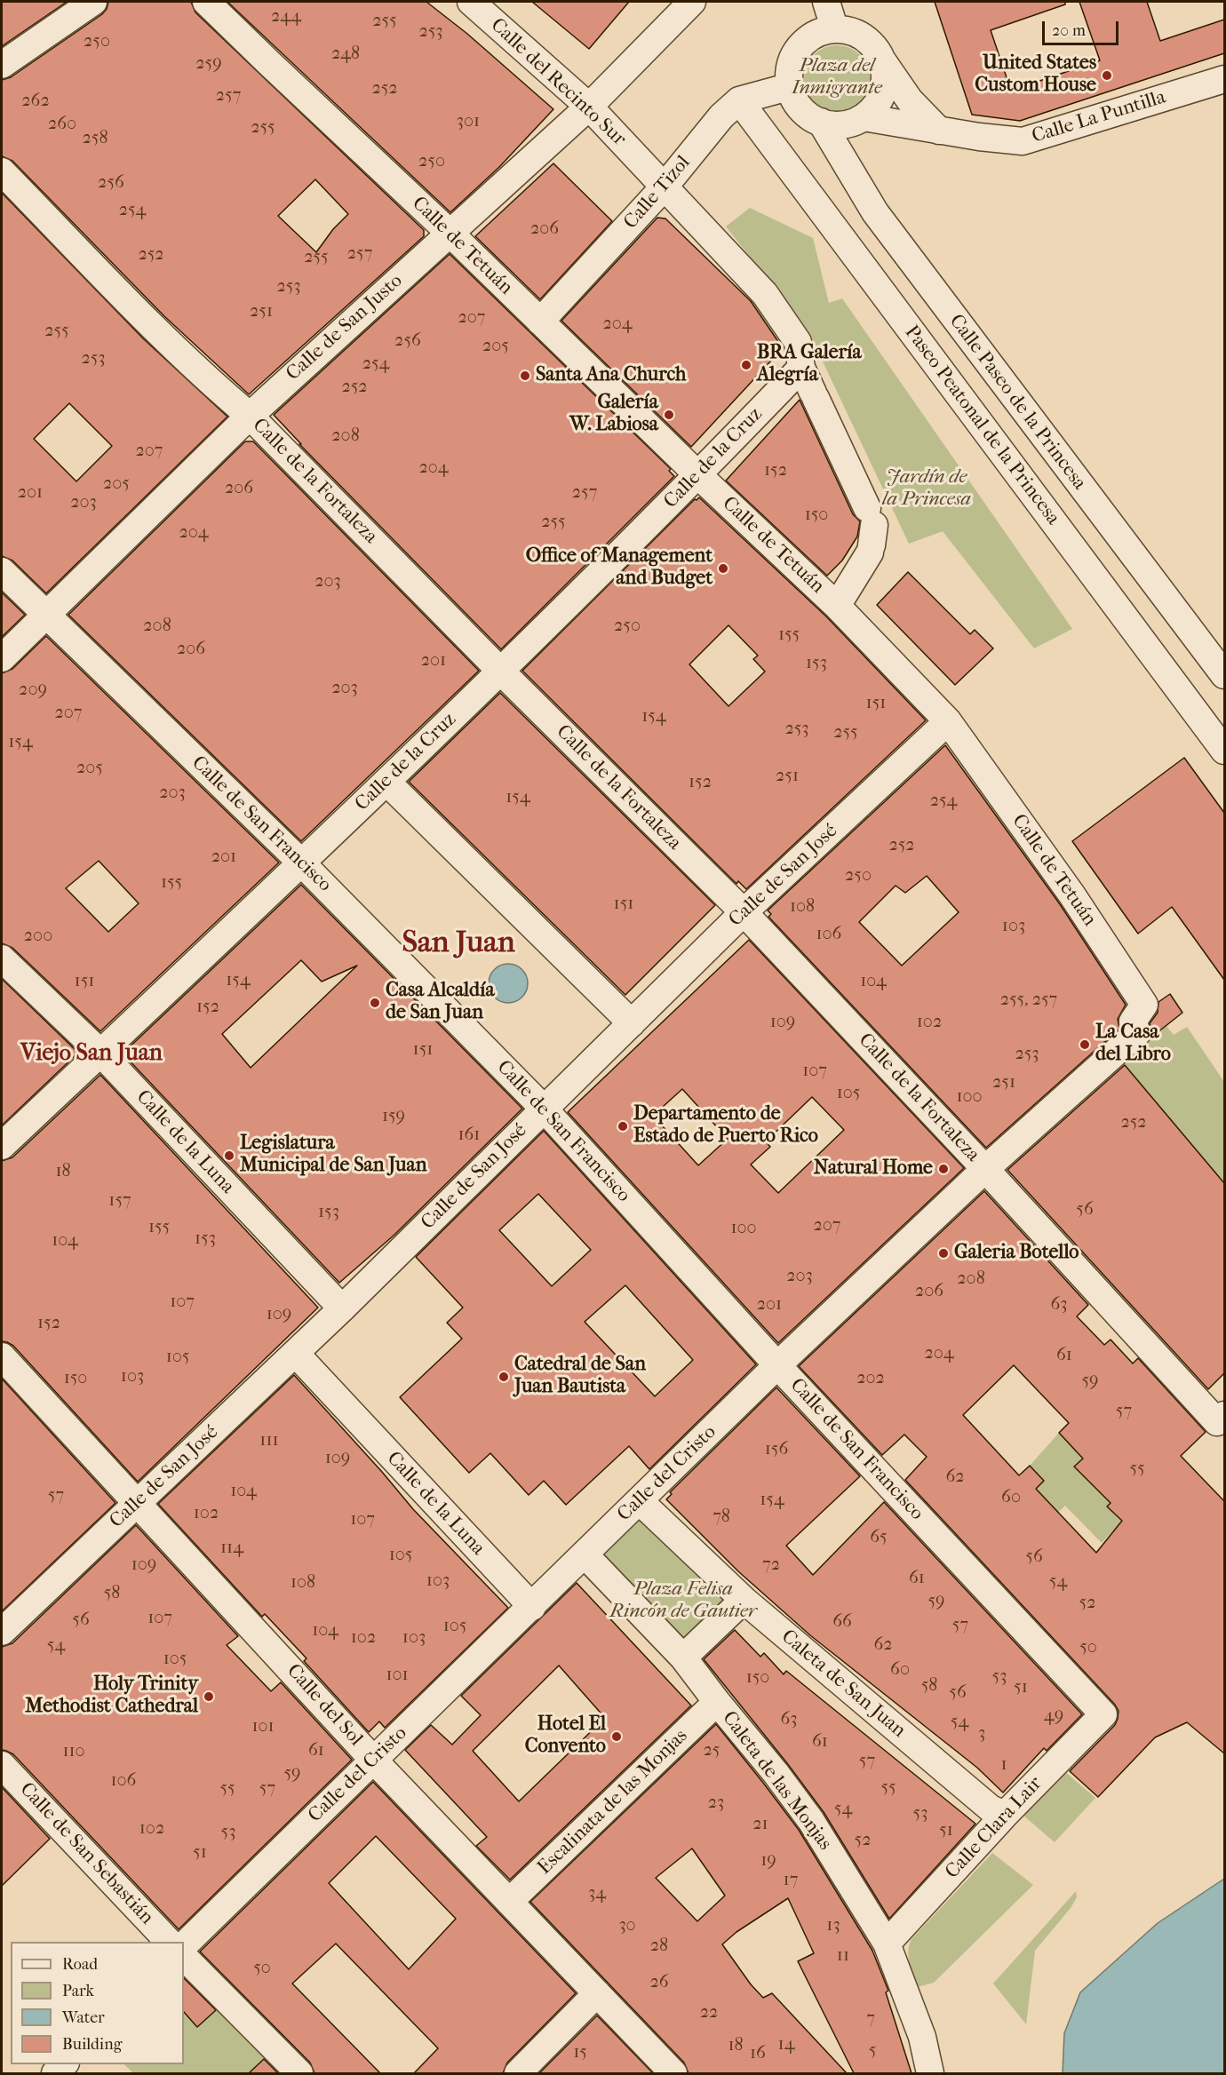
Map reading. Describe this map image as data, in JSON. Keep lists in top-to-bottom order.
{
  "streets": {
    "street": [
      "Calle del Recinto Sur",
      "Calle La Puntilla",
      "Calle Tizol",
      "Calle de Tetuán",
      "Calle de San Justo",
      "Calle Paseo de la Princesa",
      "Paseo Peatonal de la Princesa",
      "Calle de la Cruz",
      "Calle de la Fortaleza",
      "Calle de San Francisco",
      "Calle de San José",
      "Calle de la Luna",
      "Calle del Cristo",
      "Caleta de San Juan",
      "Calle del Sol",
      "Caleta de las Monjas",
      "Escalinata de las Monjas",
      "Calle Clara Lair",
      "Calle de San Sebastián"
    ]
  },
  "crossings": [
    ["Calle del Recinto Sur", "Calle Tizol"],
    ["Calle del Recinto Sur", "Calle de Tetuán"],
    ["Calle del Recinto Sur", "Calle de San Justo"],
    ["Calle del Recinto Sur", "Calle de la Cruz"],
    ["Calle Tizol", "Calle de Tetuán"],
    ["Calle Tizol", "Calle Paseo de la Princesa"],
    ["Calle Tizol", "Paseo Peatonal de la Princesa"],
    ["Calle de Tetuán", "Calle de San Justo"],
    ["Calle de Tetuán", "Calle de la Cruz"],
    ["Calle de Tetuán", "Calle de San José"],
    ["Calle de Tetuán", "Calle del Cristo"],
    ["Calle de San Justo", "Calle de la Fortaleza"],
    ["Calle de San Justo", "Calle de San Francisco"],
    ["Calle de la Cruz", "Calle de la Fortaleza"],
    ["Calle de la Cruz", "Calle de San Francisco"],
    ["Calle de la Cruz", "Calle de la Luna"],
    ["Calle de la Fortaleza", "Calle de San José"],
    ["Calle de la Fortaleza", "Calle del Cristo"],
    ["Calle de San Francisco", "Calle de San José"],
    ["Calle de San Francisco", "Calle del Cristo"],
    ["Calle de San Francisco", "Calle Clara Lair"],
    ["Calle de San José", "Calle de la Luna"],
    ["Calle de San José", "Calle del Sol"],
    ["Calle de la Luna", "Calle del Cristo"],
    ["Calle del Cristo", "Caleta de San Juan"],
    ["Calle del Cristo", "Calle del Sol"],
    ["Calle del Cristo", "Caleta de las Monjas"],
    ["Caleta de San Juan", "Calle Clara Lair"],
    ["Calle del Sol", "Escalinata de las Monjas"],
    ["Caleta de las Monjas", "Escalinata de las Monjas"],
    ["Caleta de las Monjas", "Calle Clara Lair"]
  ],
  "districts": ["San Juan", "Viejo San Juan"],
  "parks": ["Plaza del Inmigrante", "Jardín de la Princesa", "Plaza Felisa Rincón de Gautier"],
  "places": [
    "United States Custom House",
    "BRA Galería Alegría",
    "Santa Ana Church",
    "Galería W. Labiosa",
    "Office of Management and Budget",
    "Casa Alcaldía de San Juan",
    "La Casa del Libro",
    "Departamento de Estado de Puerto Rico",
    "Legislatura Municipal de San Juan",
    "Natural Home",
    "Galeria Botello",
    "Catedral de San Juan Bautista",
    "Holy Trinity Methodist Cathedral",
    "Hotel El Convento"
  ],
  "house_numbers": [
    "244",
    "255",
    "253",
    "250",
    "248",
    "259",
    "252",
    "257",
    "262",
    "301",
    "260",
    "255",
    "258",
    "250",
    "256",
    "254",
    "206",
    "257",
    "252",
    "255",
    "253",
    "251",
    "207",
    "204",
    "255",
    "256",
    "205",
    "253",
    "254",
    "252",
    "208",
    "207",
    "204",
    "152",
    "205",
    "206",
    "201",
    "257",
    "203",
    "150",
    "255",
    "204",
    "203",
    "208",
    "250",
    "155",
    "206",
    "201",
    "153",
    "203",
    "209",
    "151",
    "207",
    "154",
    "253",
    "255",
    "154",
    "205",
    "251",
    "152",
    "203",
    "154",
    "254",
    "252",
    "201",
    "250",
    "155",
    "151",
    "108",
    "103",
    "106",
    "200",
    "154",
    "151",
    "104",
    "255, 257",
    "152",
    "109",
    "102",
    "151",
    "253",
    "107",
    "251",
    "105",
    "100",
    "159",
    "252",
    "161",
    "18",
    "157",
    "56",
    "153",
    "207",
    "155",
    "100",
    "153",
    "104",
    "203",
    "208",
    "206",
    "107",
    "201",
    "63",
    "109",
    "152",
    "204",
    "61",
    "105",
    "103",
    "150",
    "202",
    "59",
    "57",
    "111",
    "156",
    "109",
    "55",
    "62",
    "104",
    "57",
    "60",
    "154",
    "102",
    "78",
    "107",
    "65",
    "114",
    "105",
    "56",
    "109",
    "72",
    "61",
    "103",
    "54",
    "108",
    "58",
    "59",
    "52",
    "107",
    "56",
    "66",
    "57",
    "105",
    "104",
    "102",
    "103",
    "62",
    "54",
    "50",
    "105",
    "60",
    "101",
    "53",
    "150",
    "58",
    "51",
    "56",
    "49",
    "63",
    "54",
    "101",
    "3",
    "61",
    "61",
    "25",
    "110",
    "57",
    "1",
    "59",
    "106",
    "55",
    "55",
    "57",
    "23",
    "54",
    "53",
    "21",
    "102",
    "51",
    "53",
    "52",
    "51",
    "19",
    "17",
    "34",
    "30",
    "13",
    "28",
    "11",
    "50",
    "26",
    "22",
    "7",
    "14",
    "18",
    "5",
    "15",
    "16"
  ],
  "legend": [
    "Road",
    "Park",
    "Water",
    "Building"
  ],
  "scale_bar": "20 m"
}
